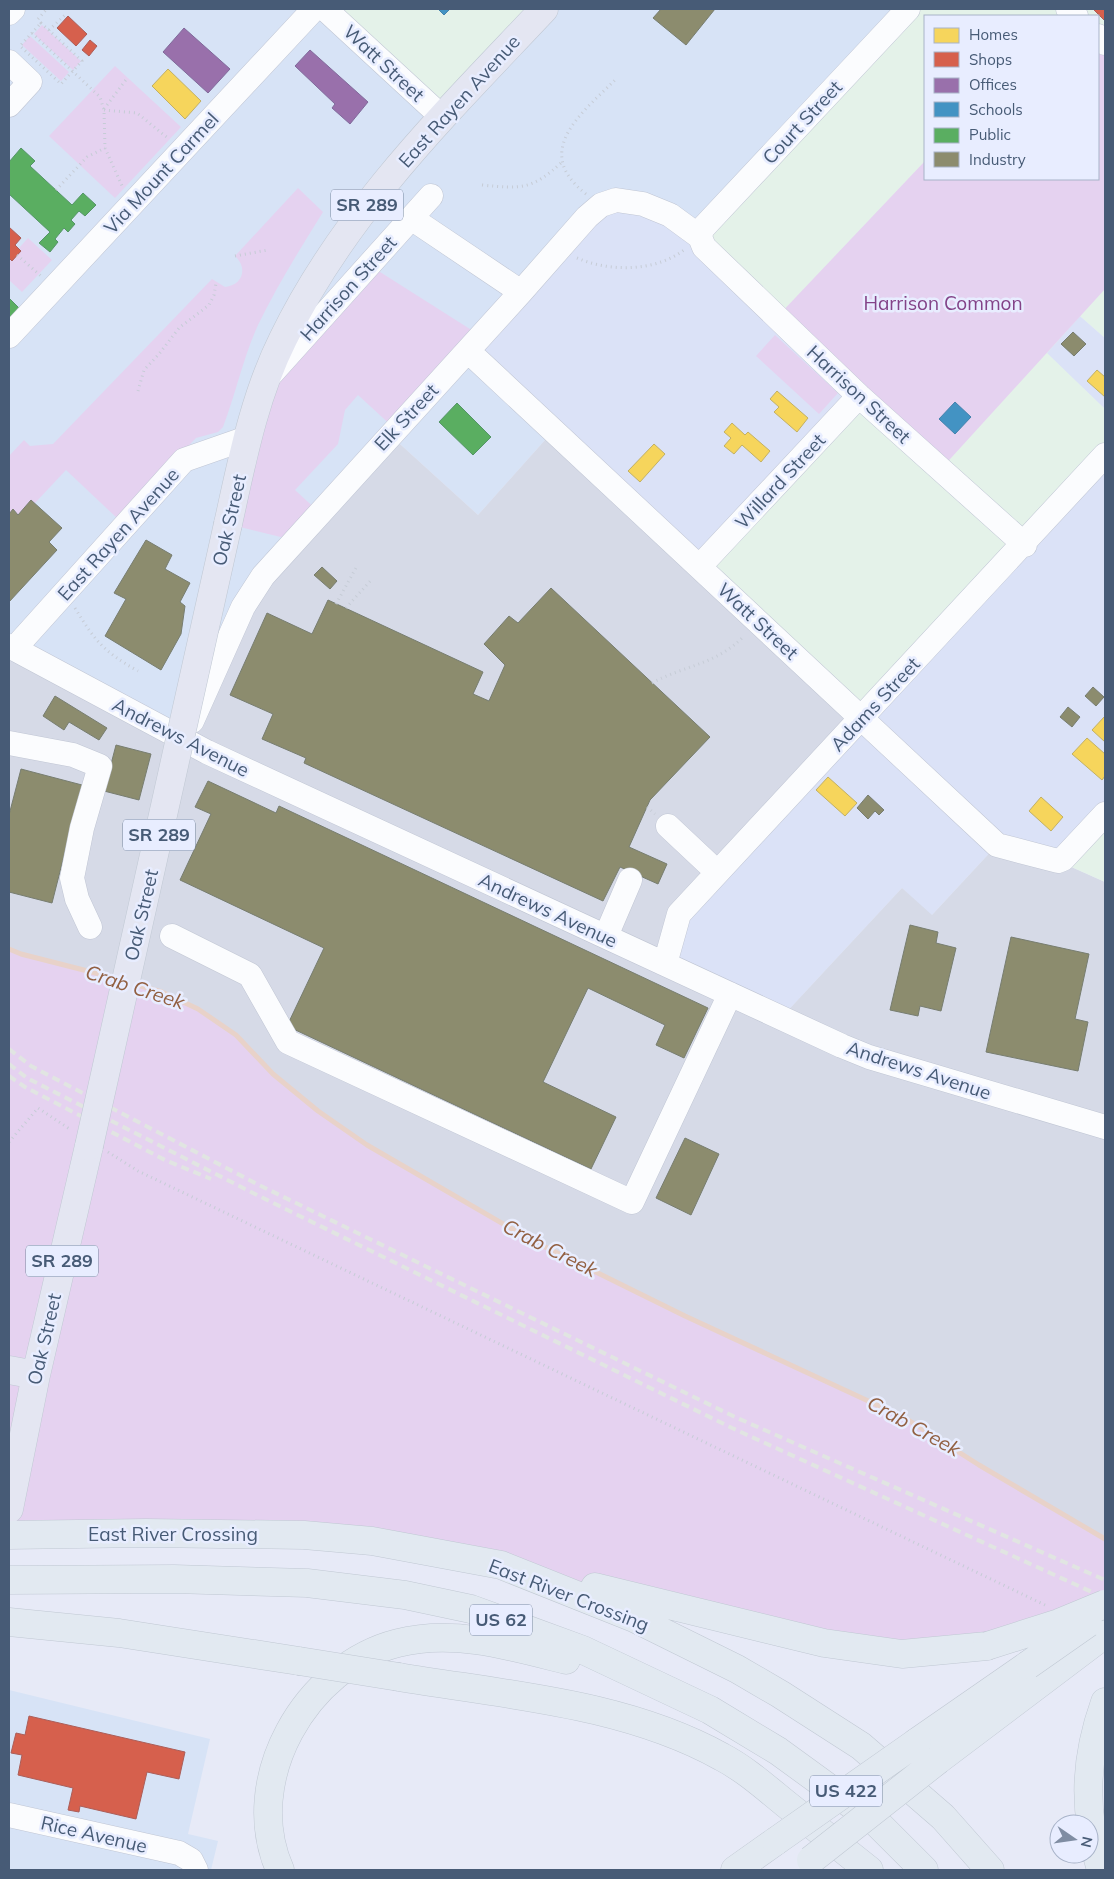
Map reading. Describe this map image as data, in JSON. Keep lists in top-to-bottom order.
{
  "streets": {
    "highway": ["East River Crossing", "US 62", "US 422"],
    "main road": ["East Rayen Avenue", "SR 289", "Oak Street"],
    "street": [
      "Watt Street",
      "Court Street",
      "Via Mount Carmel",
      "Harrison Street",
      "Elk Street",
      "Willard Street",
      "Adams Street",
      "Andrews Avenue",
      "Rice Avenue"
    ]
  },
  "crossings": [
    ["Watt Street", "East Rayen Avenue"],
    ["Watt Street", "Elk Street"],
    ["Watt Street", "Willard Street"],
    ["Watt Street", "Adams Street"],
    ["East Rayen Avenue", "Harrison Street"],
    ["East Rayen Avenue", "Oak Street"],
    ["East Rayen Avenue", "Andrews Avenue"],
    ["Court Street", "Harrison Street"],
    ["Harrison Street", "Willard Street"],
    ["Harrison Street", "Adams Street"],
    ["Elk Street", "Andrews Avenue"],
    ["Adams Street", "Andrews Avenue"]
  ],
  "water": ["Crab Creek"],
  "parks": ["Harrison Common"],
  "legend": [
    "Homes",
    "Shops",
    "Offices",
    "Schools",
    "Public",
    "Industry"
  ],
  "north": "right"
}
